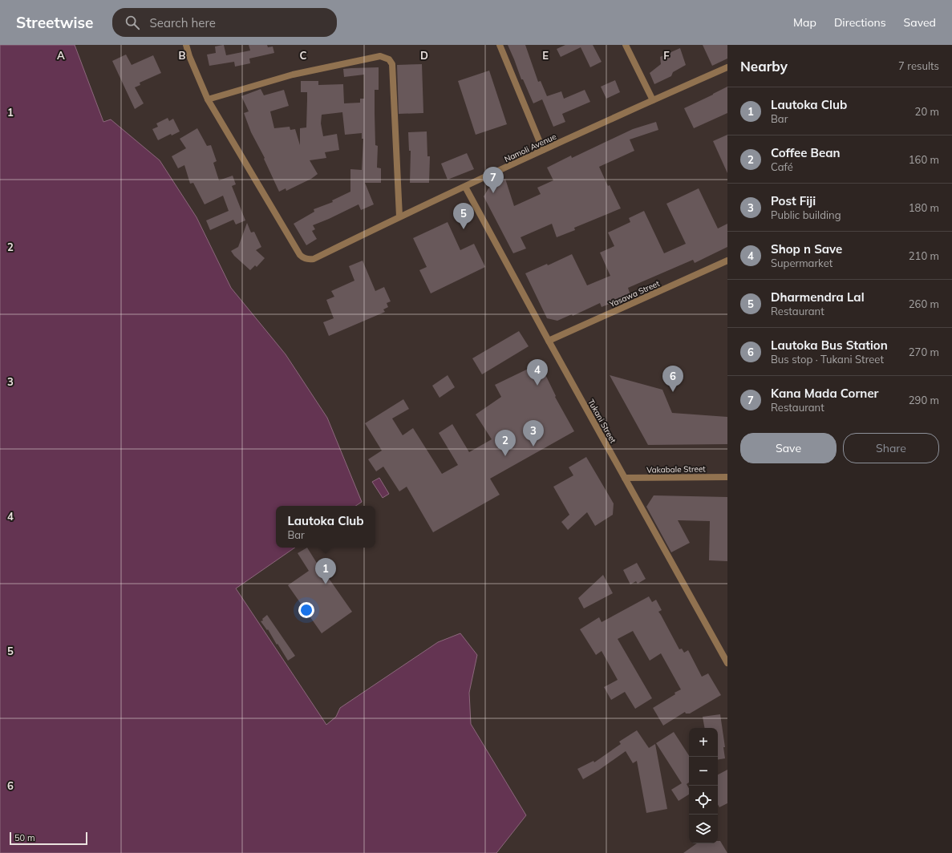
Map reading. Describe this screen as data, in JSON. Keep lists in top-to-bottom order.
{
  "streets": {
    "street": [
      "Namoli Avenue",
      "Yasawa Street",
      "Tukani Street",
      "Vakabale Street"
    ]
  },
  "crossings": [
    ["Namoli Avenue", "Tukani Street"],
    ["Yasawa Street", "Tukani Street"],
    ["Tukani Street", "Vakabale Street"]
  ],
  "scale_bar": "50 m",
  "page": {
    "header": "Streetwise",
    "search": "Search here",
    "nav": ["Map", "Directions", "Saved"],
    "heading": ["Nearby", "7 results"],
    "list": [
      {
        "mark": "1",
        "name": "Lautoka Club",
        "note": "Bar",
        "value": "20 m"
      },
      {
        "mark": "2",
        "name": "Coffee Bean",
        "note": "Café",
        "value": "160 m"
      },
      {
        "mark": "3",
        "name": "Post Fiji",
        "note": "Public building",
        "value": "180 m"
      },
      {
        "mark": "4",
        "name": "Shop n Save",
        "note": "Supermarket",
        "value": "210 m"
      },
      {
        "mark": "5",
        "name": "Dharmendra Lal",
        "note": "Restaurant",
        "value": "260 m"
      },
      {
        "mark": "6",
        "name": "Lautoka Bus Station",
        "note": "Bus stop · Tukani Street",
        "value": "270 m"
      },
      {
        "mark": "7",
        "name": "Kana Mada Corner",
        "note": "Restaurant",
        "value": "290 m"
      }
    ],
    "pins": [
      "7",
      "5",
      "4",
      "6",
      "3",
      "2",
      "1"
    ],
    "buttons": ["Save", "Share"],
    "popup": ["Lautoka Club", "Bar"],
    "map_buttons": ["+", "−"],
    "scale": "50 m"
  },
  "grid": {
    "columns": [
      "A",
      "B",
      "C",
      "D",
      "E",
      "F"
    ],
    "rows": [
      "1",
      "2",
      "3",
      "4",
      "5",
      "6"
    ]
  }
}
